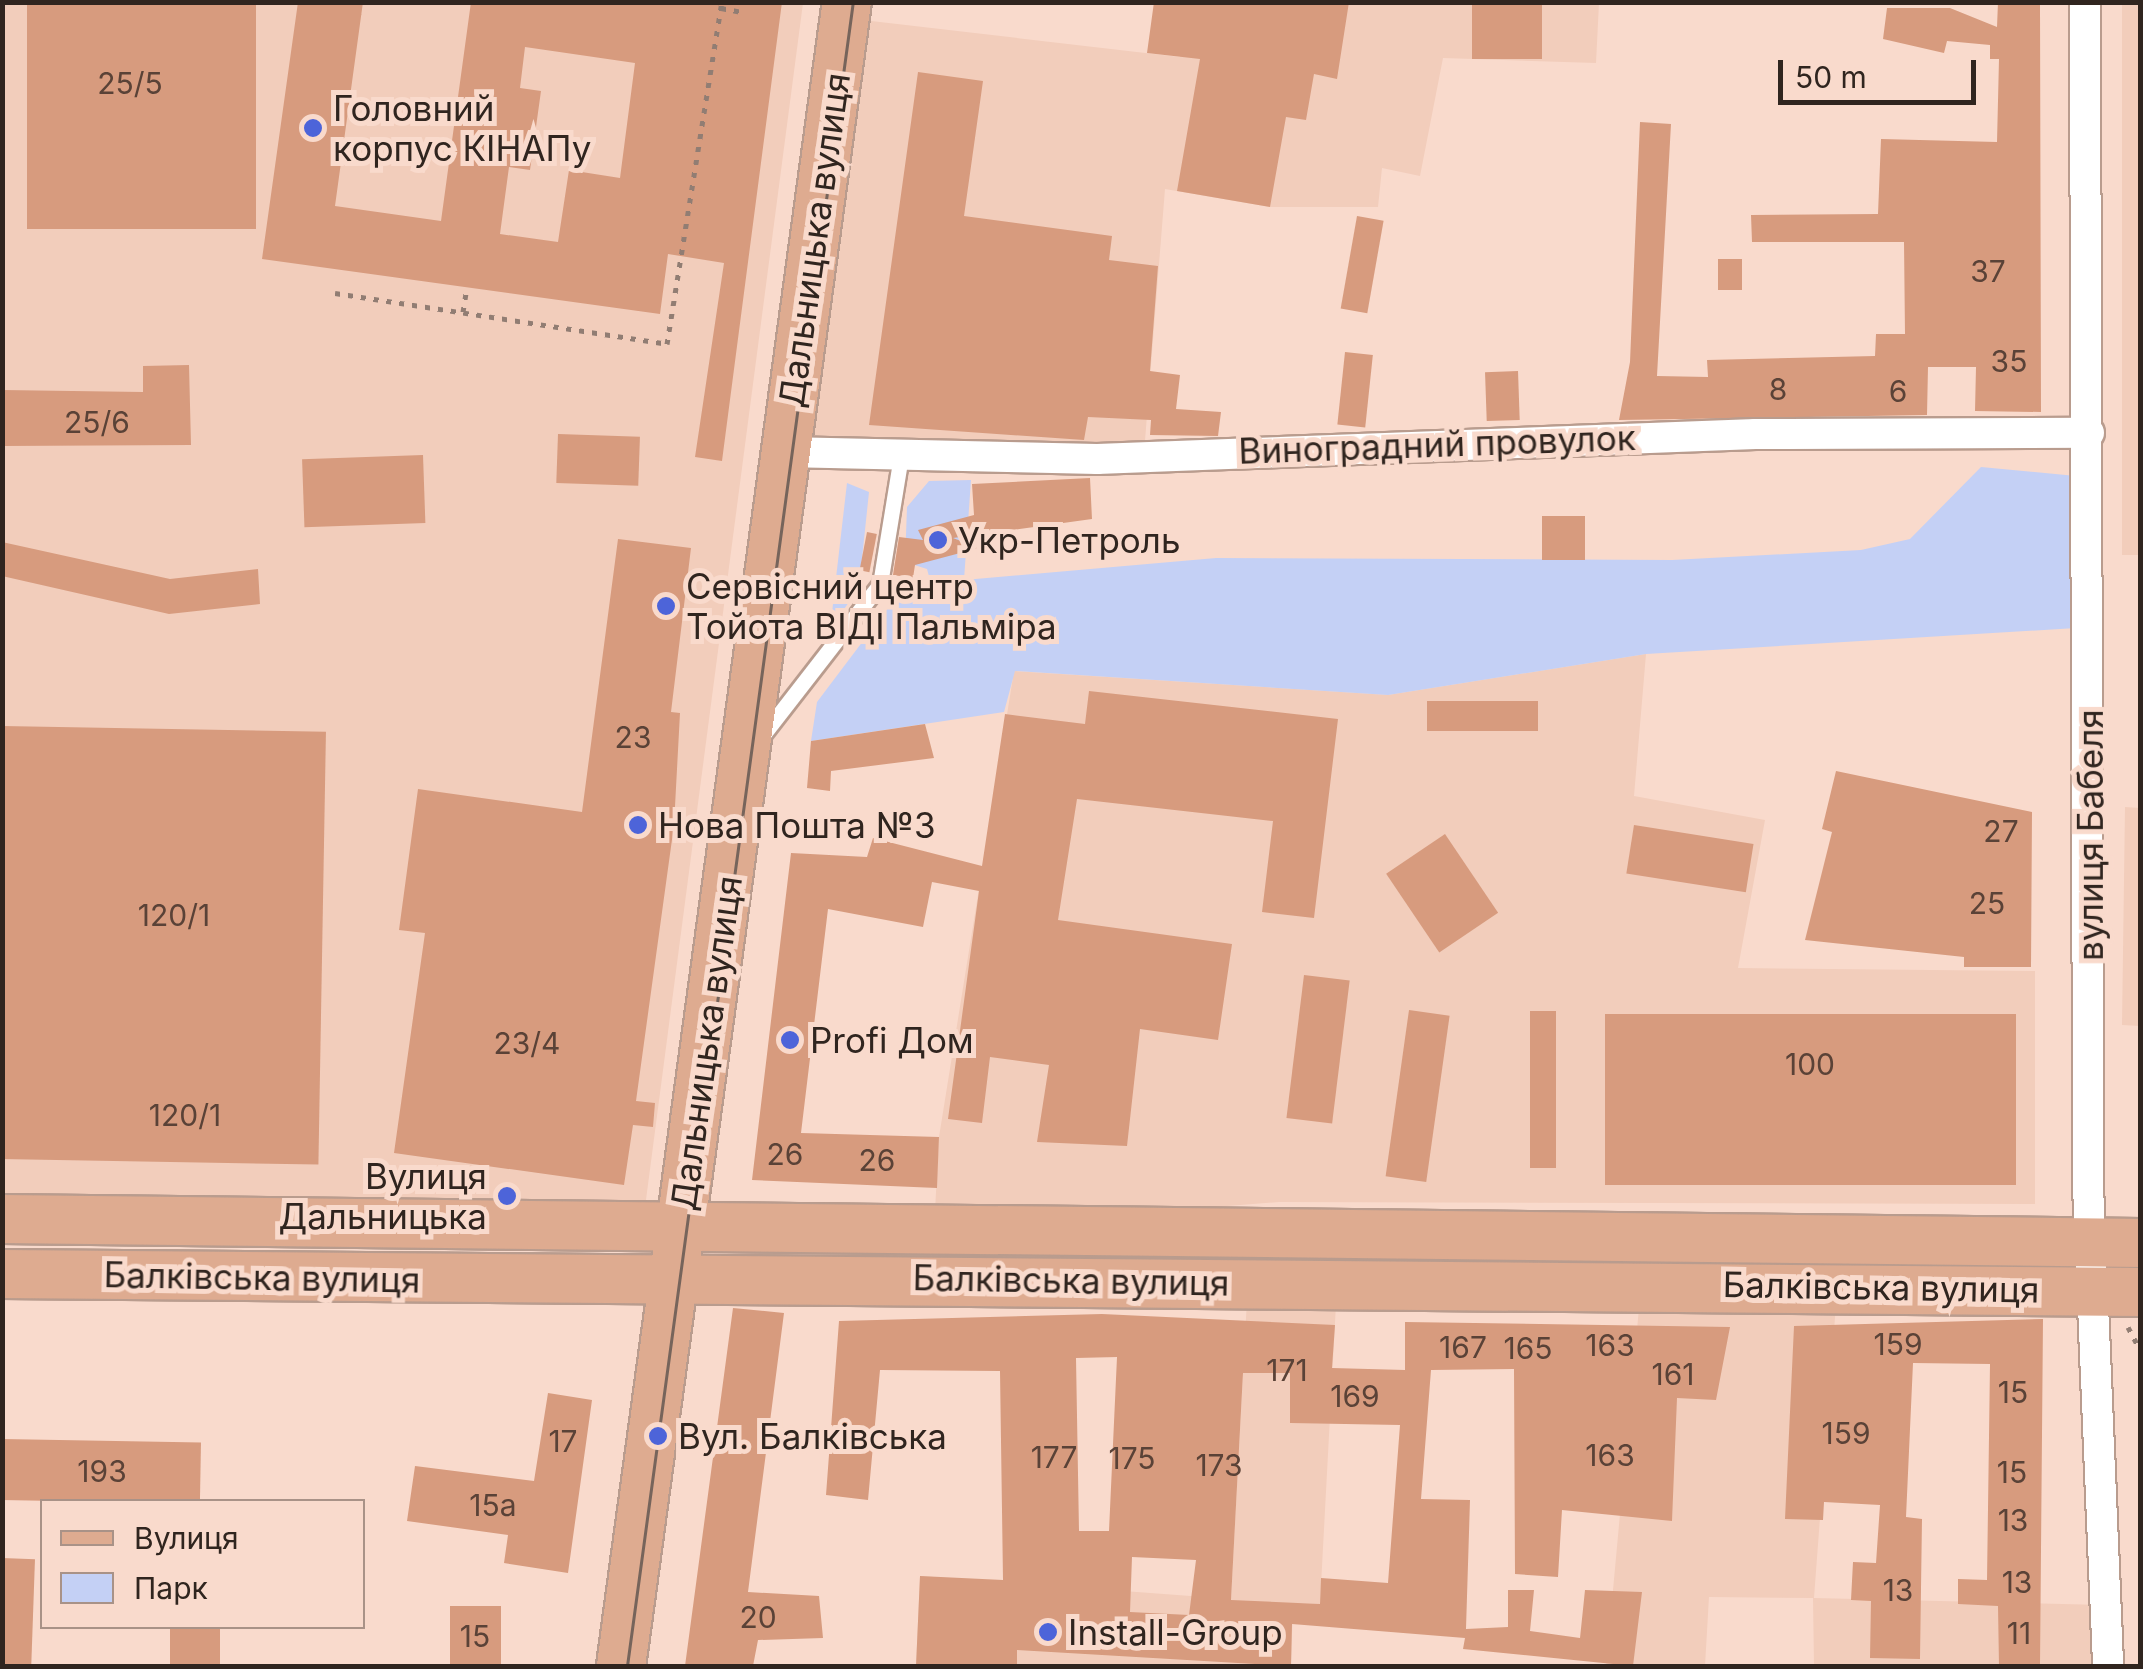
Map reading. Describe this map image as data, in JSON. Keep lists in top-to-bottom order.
{
  "streets": {
    "main road": ["Дальницька вулиця", "Балківська вулиця"],
    "street": ["Виноградний провулок", "вулиця Бабеля"]
  },
  "crossings": [
    ["Дальницька вулиця", "Виноградний провулок"],
    ["Дальницька вулиця", "Балківська вулиця"],
    ["Виноградний провулок", "вулиця Бабеля"],
    ["вулиця Бабеля", "Балківська вулиця"]
  ],
  "places": [
    "Головний корпус КІНАПу",
    "Укр-Петроль",
    "Сервісний центр Тойота ВІДІ Пальміра",
    "Нова Пошта №3",
    "Profi Дом",
    "Вулиця Дальницька",
    "Вул. Балківська",
    "Install-Group"
  ],
  "house_numbers": [
    "25/5",
    "37",
    "35",
    "8",
    "6",
    "25/6",
    "23",
    "27",
    "25",
    "120/1",
    "23/4",
    "100",
    "120/1",
    "26",
    "26",
    "159",
    "163",
    "167",
    "165",
    "171",
    "161",
    "15",
    "169",
    "159",
    "17",
    "163",
    "177",
    "175",
    "173",
    "193",
    "15",
    "15а",
    "13",
    "13",
    "13",
    "20",
    "11",
    "15"
  ],
  "legend": ["Вулиця", "Парк"],
  "scale_bar": "50 m"
}
